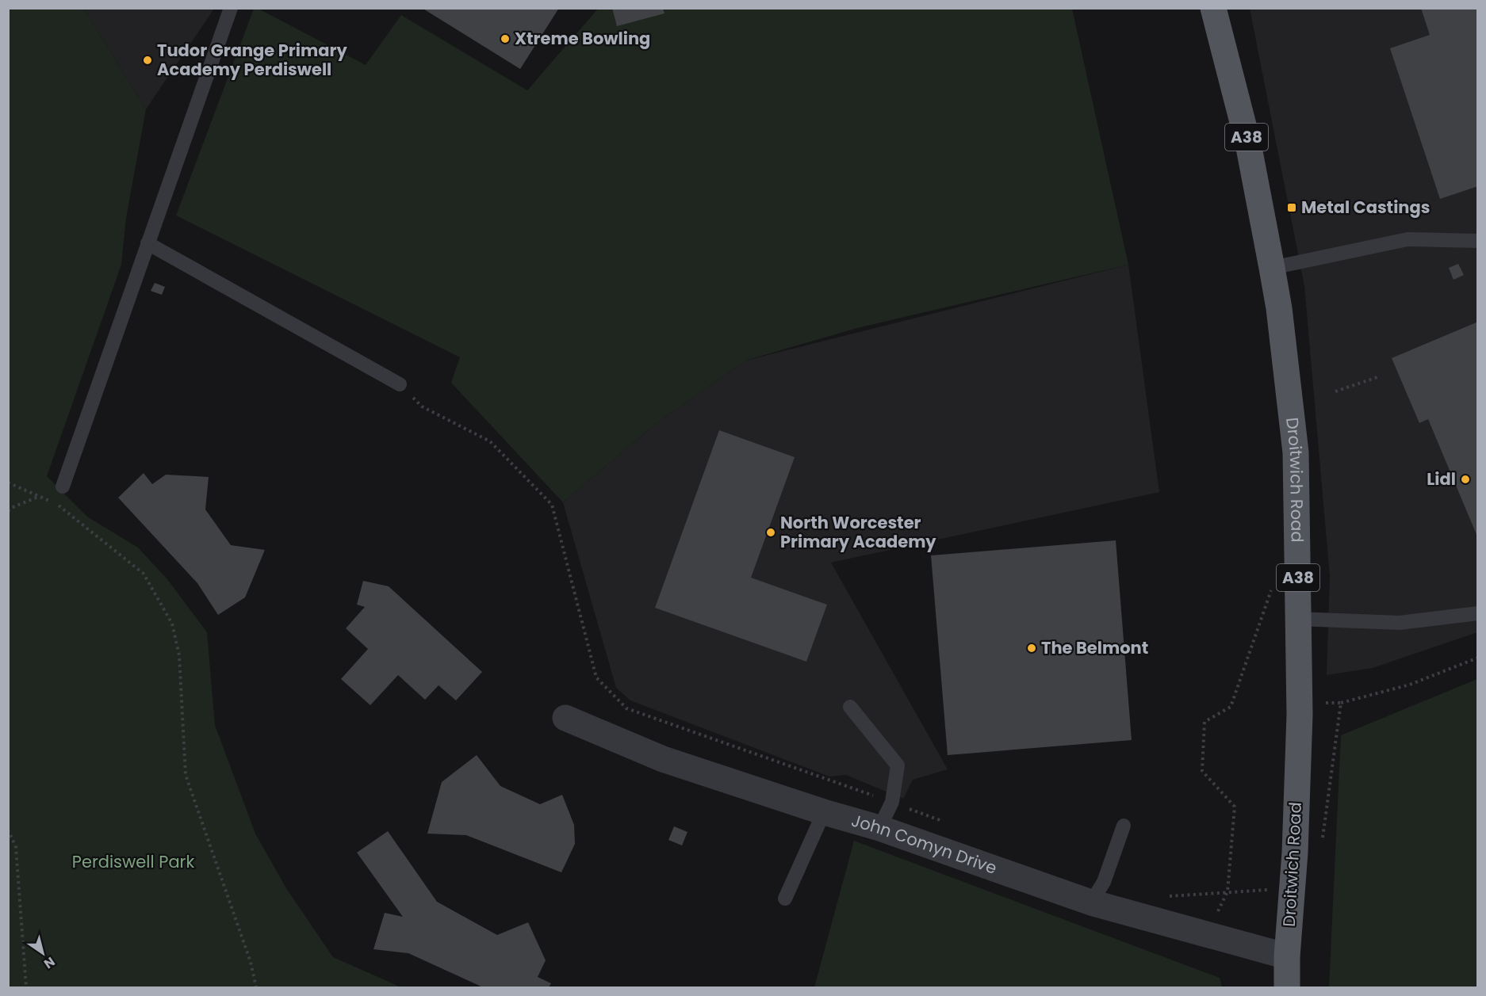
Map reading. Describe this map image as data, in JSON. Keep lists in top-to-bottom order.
{
  "streets": {
    "main road": ["A38", "Droitwich Road"],
    "street": ["John Comyn Drive"]
  },
  "crossings": [
    ["Droitwich Road", "John Comyn Drive"]
  ],
  "parks": ["Perdiswell Park"],
  "places": {
    "other": [
      "Xtreme Bowling",
      "Tudor Grange Primary Academy Perdiswell",
      "Lidl",
      "North Worcester Primary Academy",
      "The Belmont"
    ],
    "transit": ["Metal Castings"]
  },
  "north": "bottom right"
}
